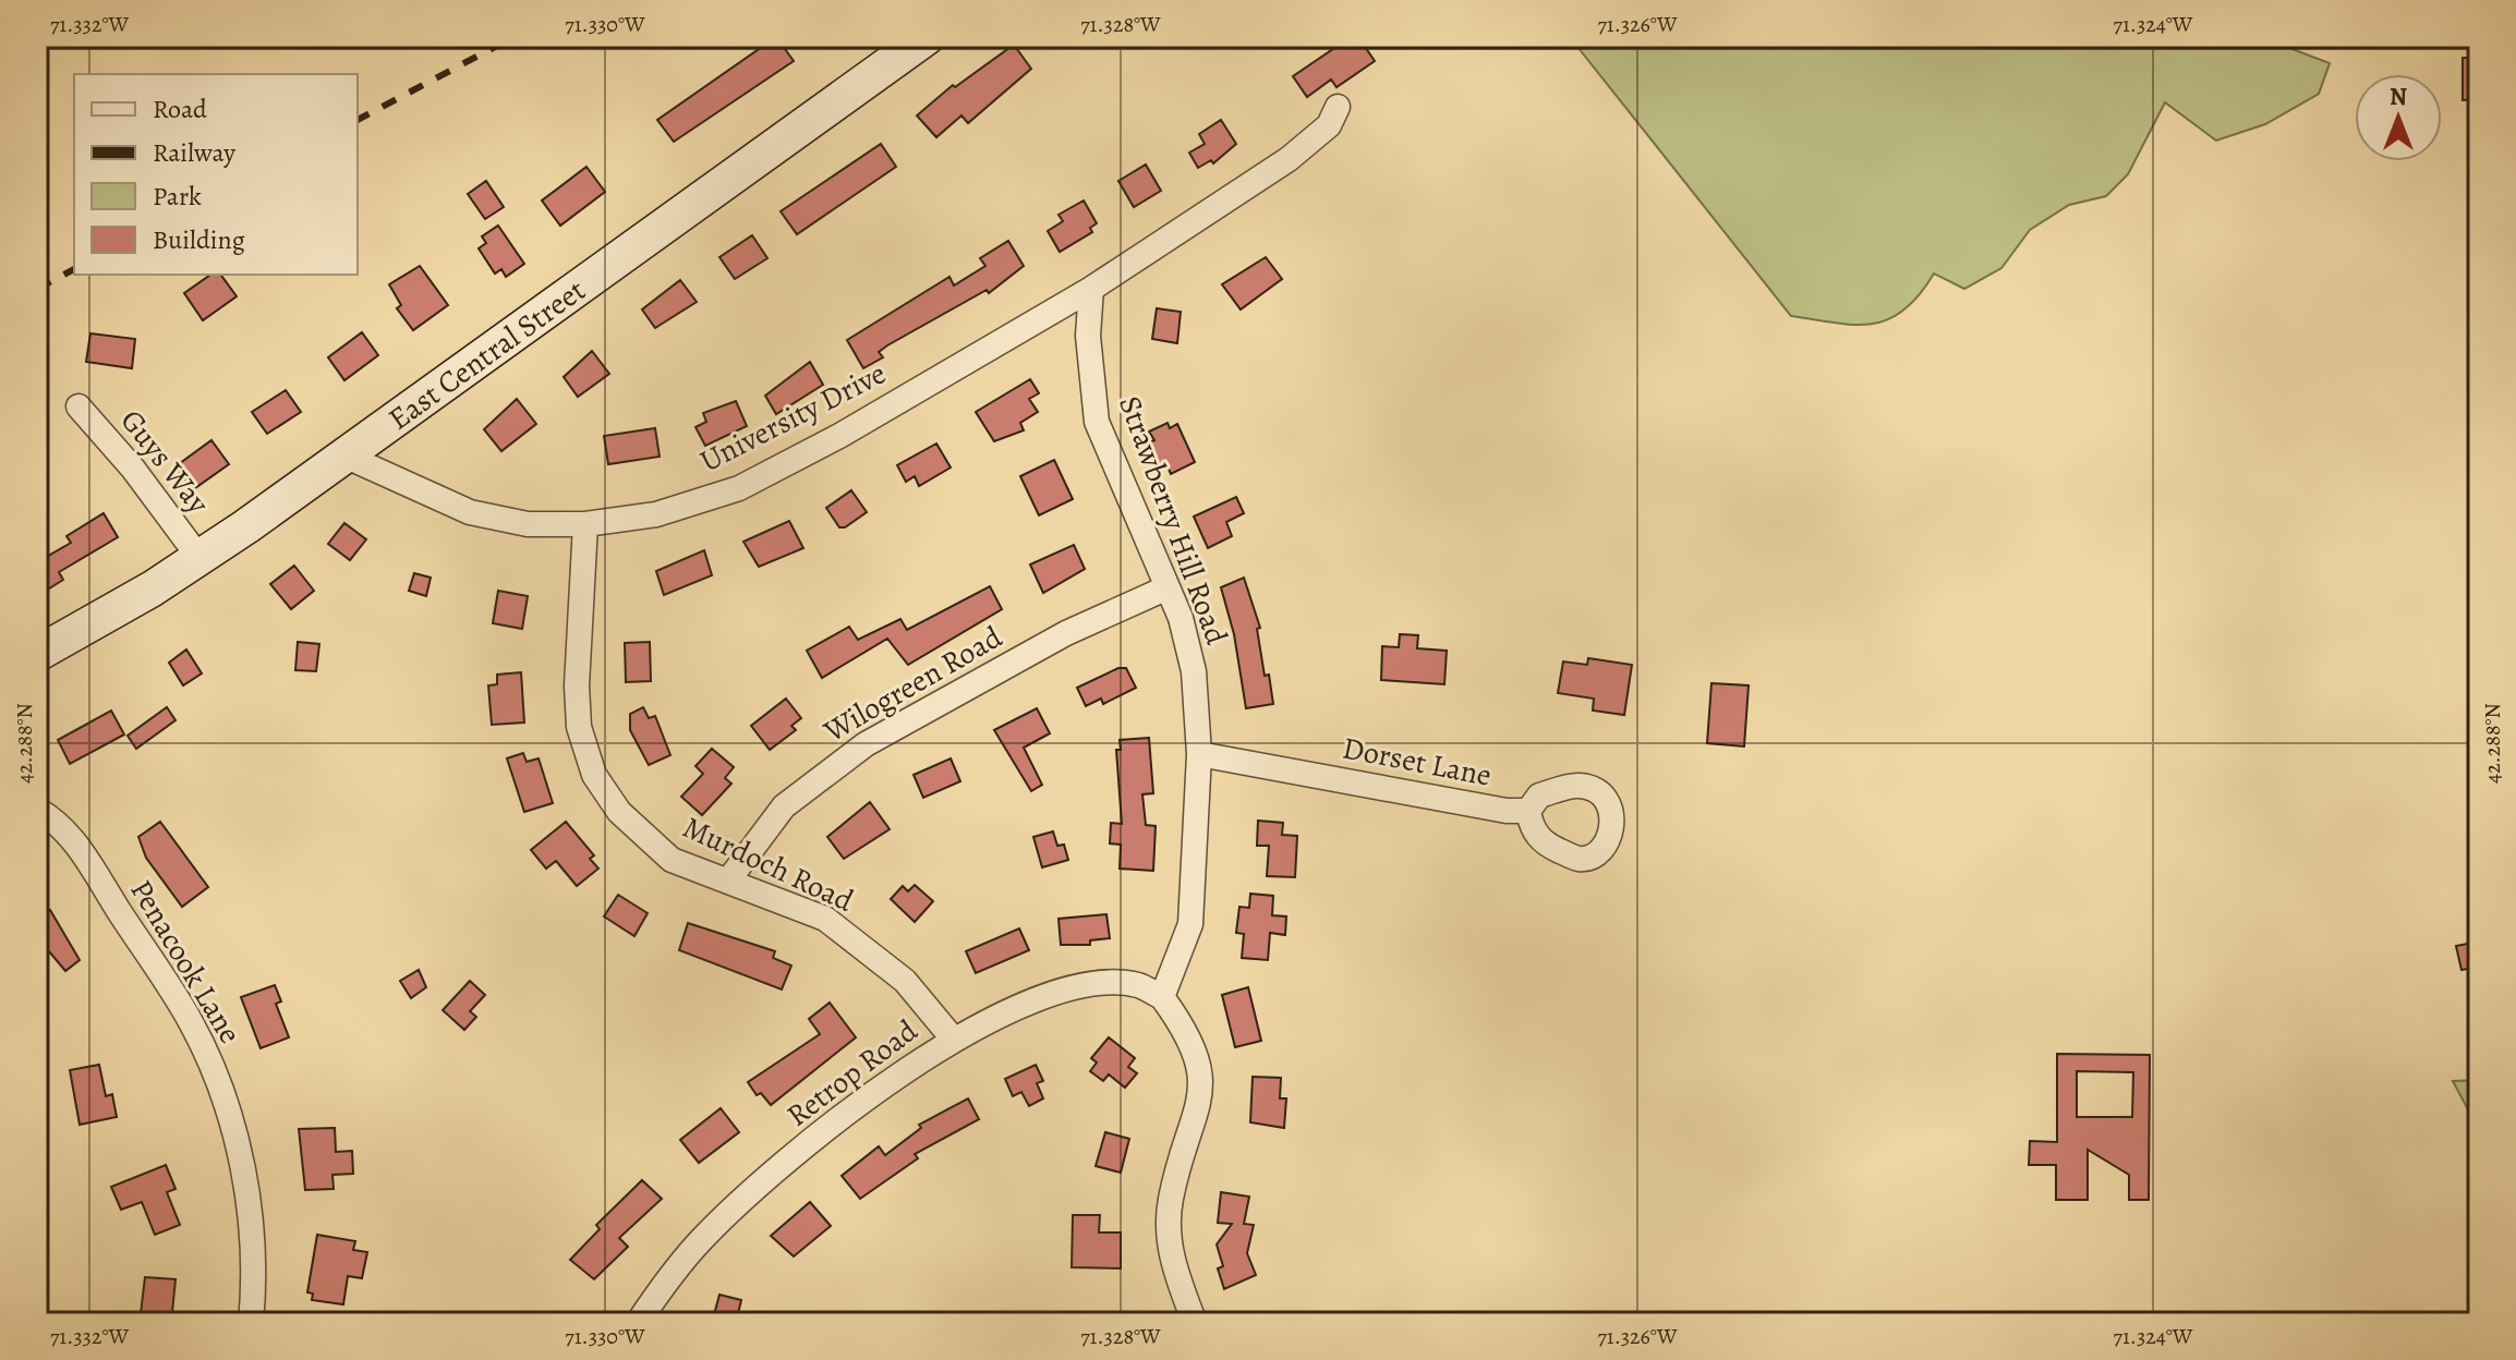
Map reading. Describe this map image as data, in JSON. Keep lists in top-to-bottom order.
{
  "streets": {
    "main road": ["East Central Street"],
    "street": [
      "University Drive",
      "Guys Way",
      "Strawberry Hill Road",
      "Wilogreen Road",
      "Dorset Lane",
      "Murdoch Road",
      "Penacook Lane",
      "Retrop Road"
    ]
  },
  "crossings": [
    ["East Central Street", "University Drive"],
    ["East Central Street", "Guys Way"],
    ["University Drive", "Strawberry Hill Road"],
    ["University Drive", "Murdoch Road"],
    ["Strawberry Hill Road", "Wilogreen Road"],
    ["Strawberry Hill Road", "Dorset Lane"],
    ["Strawberry Hill Road", "Retrop Road"],
    ["Wilogreen Road", "Murdoch Road"],
    ["Murdoch Road", "Retrop Road"]
  ],
  "legend": [
    "Road",
    "Railway",
    "Park",
    "Building"
  ],
  "north": "top",
  "coordinates": [
    "71.332°W",
    "71.330°W",
    "71.328°W",
    "71.326°W",
    "71.324°W",
    "42.288°N"
  ]
}
